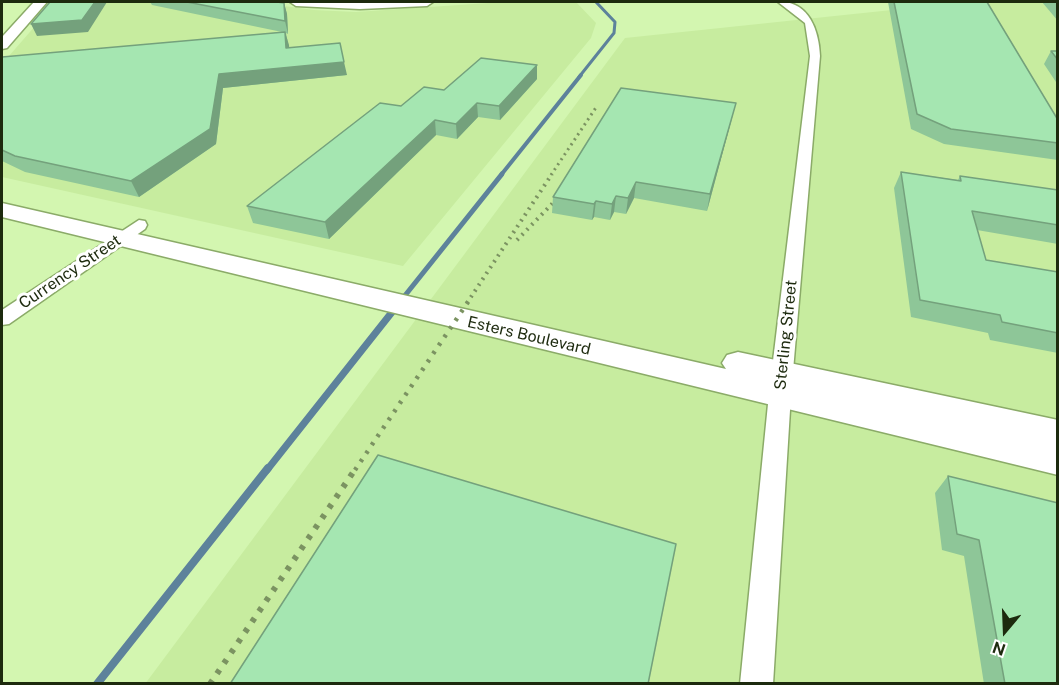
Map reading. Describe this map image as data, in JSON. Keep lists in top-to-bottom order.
{
  "streets": {
    "main road": ["Esters Boulevard"],
    "street": ["Currency Street", "Sterling Street"]
  },
  "crossings": [
    ["Currency Street", "Esters Boulevard"],
    ["Sterling Street", "Esters Boulevard"]
  ],
  "north": "bottom"
}
